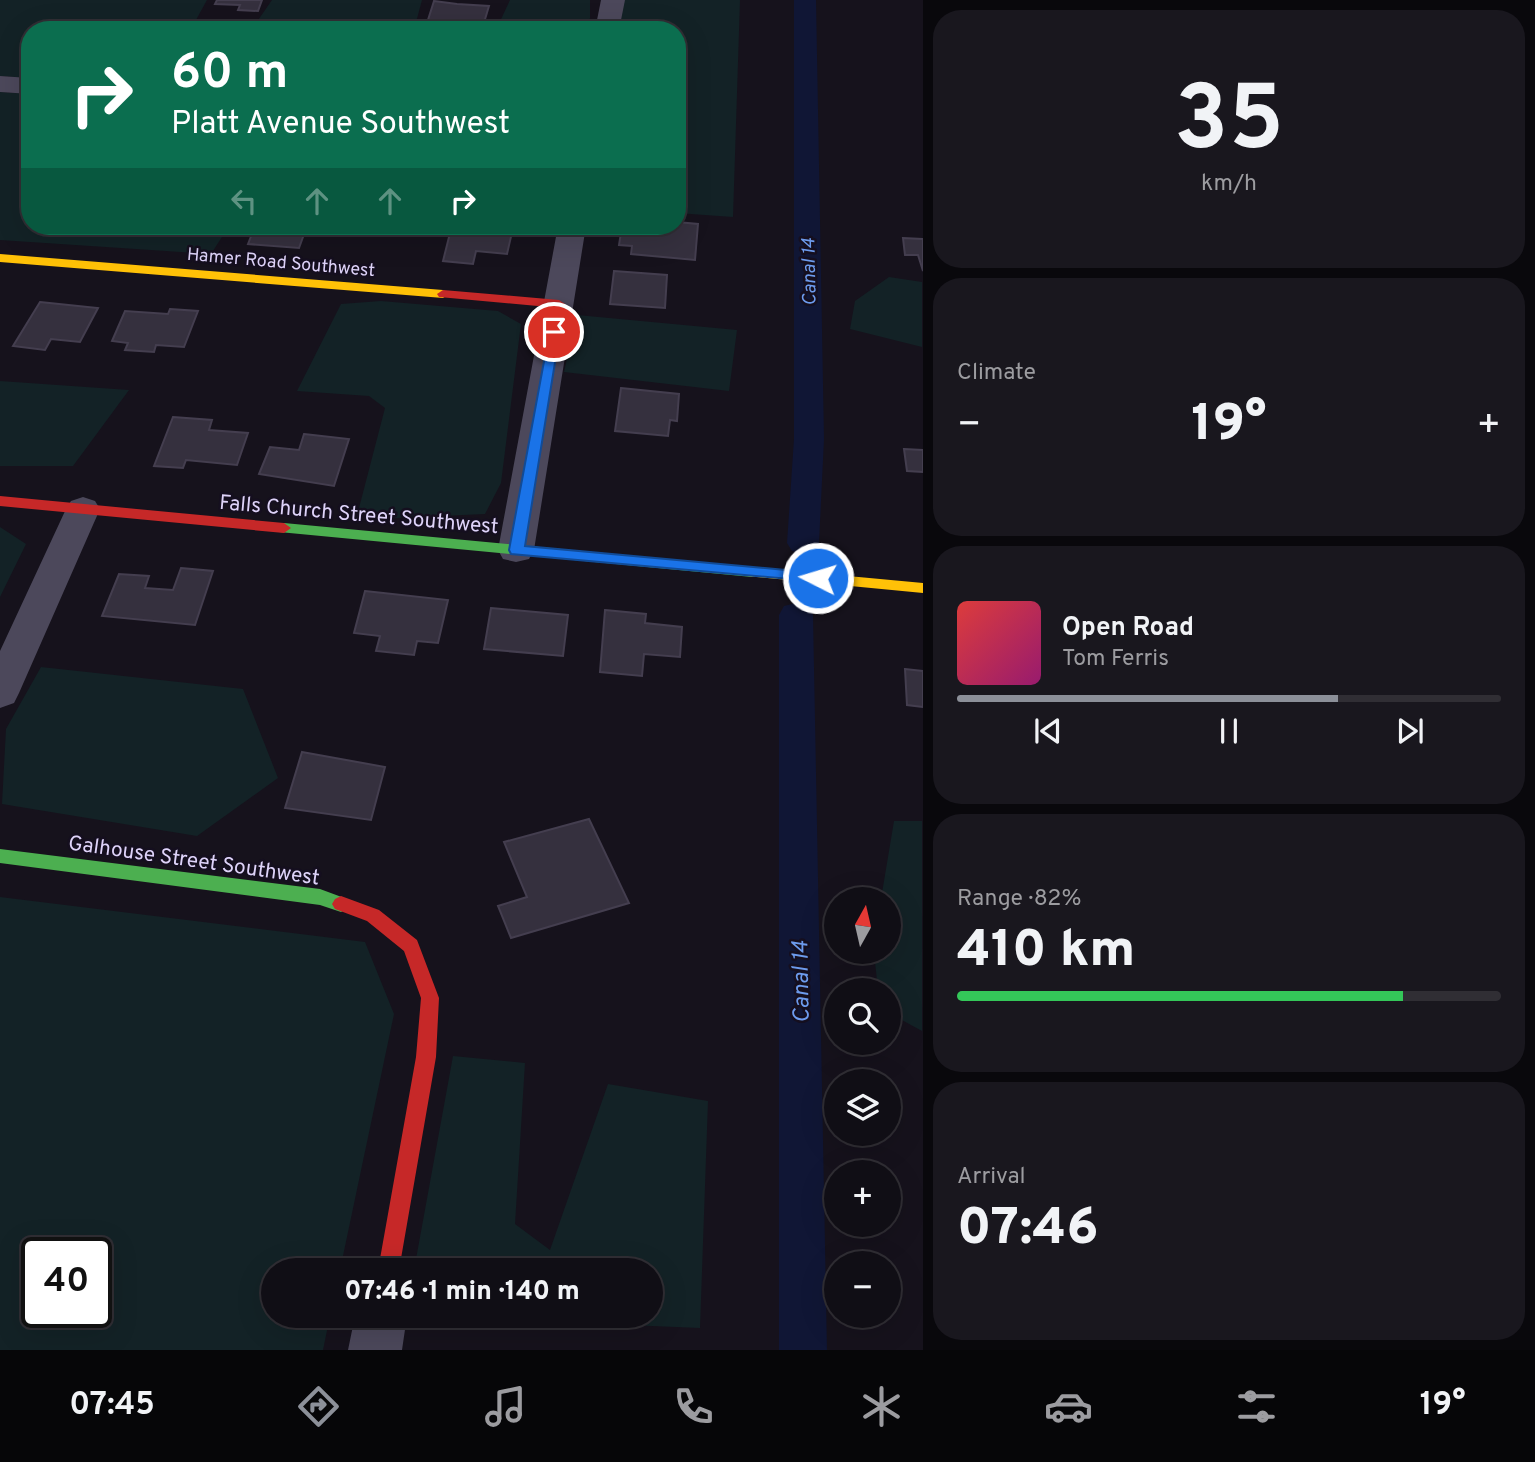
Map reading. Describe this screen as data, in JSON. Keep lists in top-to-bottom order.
{
  "streets": {
    "street": ["Hamer Road Southwest", "Falls Church Street Southwest", "Galhouse Street Southwest"]
  },
  "water": ["Canal 14"],
  "north": "top",
  "page": {
    "tile": [
      ["35", "km/h"],
      "Climate",
      ["Range · 82%", "410 km"],
      ["Arrival", "07:46"]
    ],
    "turn": ["60 m", "Platt Avenue Southwest"],
    "heat": ["−", "19°", "+"],
    "song": ["Open Road", "Tom Ferris"],
    "map_buttons": ["+", "−"],
    "limit": "40",
    "trip": "07:46 · 1 min · 140 m",
    "tabs": ["07:45", "19°"]
  }
}
